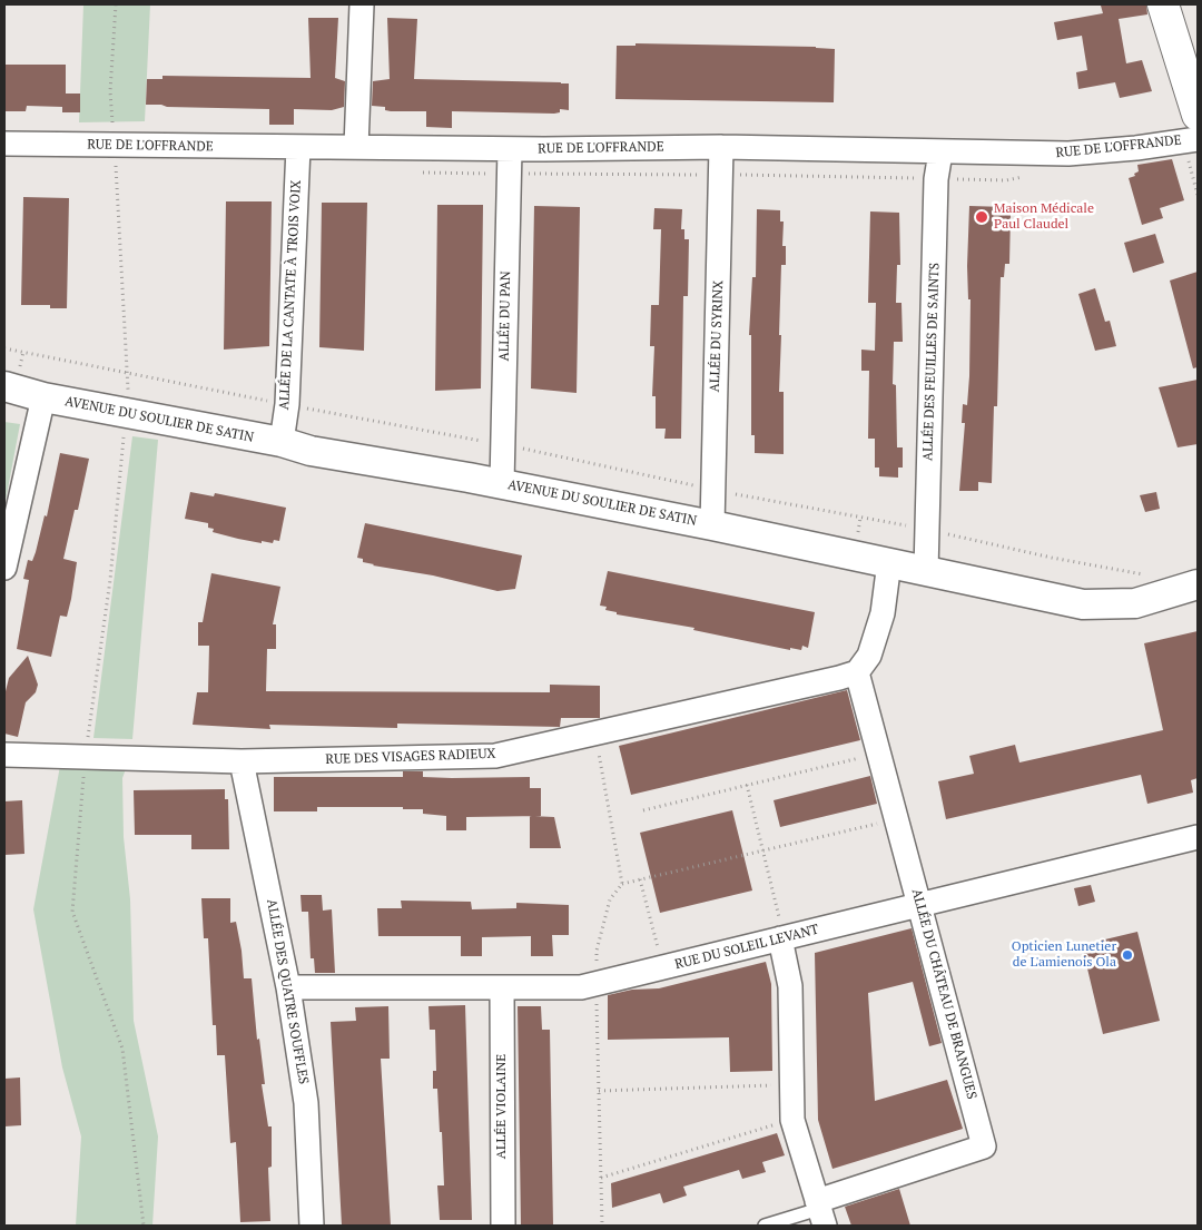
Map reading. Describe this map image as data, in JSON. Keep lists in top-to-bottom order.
{
  "streets": {
    "street": [
      "RUE DE L'OFFRANDE",
      "ALLÉE DE LA CANTATE À TROIS VOIX",
      "ALLÉE DU PAN",
      "ALLÉE DU SYRINX",
      "ALLÉE DES FEUILLES DE SAINTS",
      "AVENUE DU SOULIER DE SATIN",
      "RUE DES VISAGES RADIEUX",
      "RUE DU SOLEIL LEVANT",
      "ALLÉE DES QUATRE SOUFFLES",
      "ALLÉE DU CHÂTEAU DE BRANGUES",
      "ALLÉE VIOLAINE"
    ]
  },
  "crossings": [
    ["RUE DE L'OFFRANDE", "ALLÉE DE LA CANTATE À TROIS VOIX"],
    ["RUE DE L'OFFRANDE", "ALLÉE DU PAN"],
    ["RUE DE L'OFFRANDE", "ALLÉE DU SYRINX"],
    ["RUE DE L'OFFRANDE", "ALLÉE DES FEUILLES DE SAINTS"],
    ["ALLÉE DE LA CANTATE À TROIS VOIX", "AVENUE DU SOULIER DE SATIN"],
    ["ALLÉE DU PAN", "AVENUE DU SOULIER DE SATIN"],
    ["ALLÉE DU SYRINX", "AVENUE DU SOULIER DE SATIN"],
    ["ALLÉE DES FEUILLES DE SAINTS", "AVENUE DU SOULIER DE SATIN"],
    ["RUE DES VISAGES RADIEUX", "ALLÉE DES QUATRE SOUFFLES"],
    ["RUE DES VISAGES RADIEUX", "ALLÉE DU CHÂTEAU DE BRANGUES"],
    ["RUE DU SOLEIL LEVANT", "ALLÉE DES QUATRE SOUFFLES"],
    ["RUE DU SOLEIL LEVANT", "ALLÉE DU CHÂTEAU DE BRANGUES"],
    ["RUE DU SOLEIL LEVANT", "ALLÉE VIOLAINE"]
  ],
  "places": ["Maison Médicale Paul Claudel", "Opticien Lunetier de L'amienois Ola"]
}
